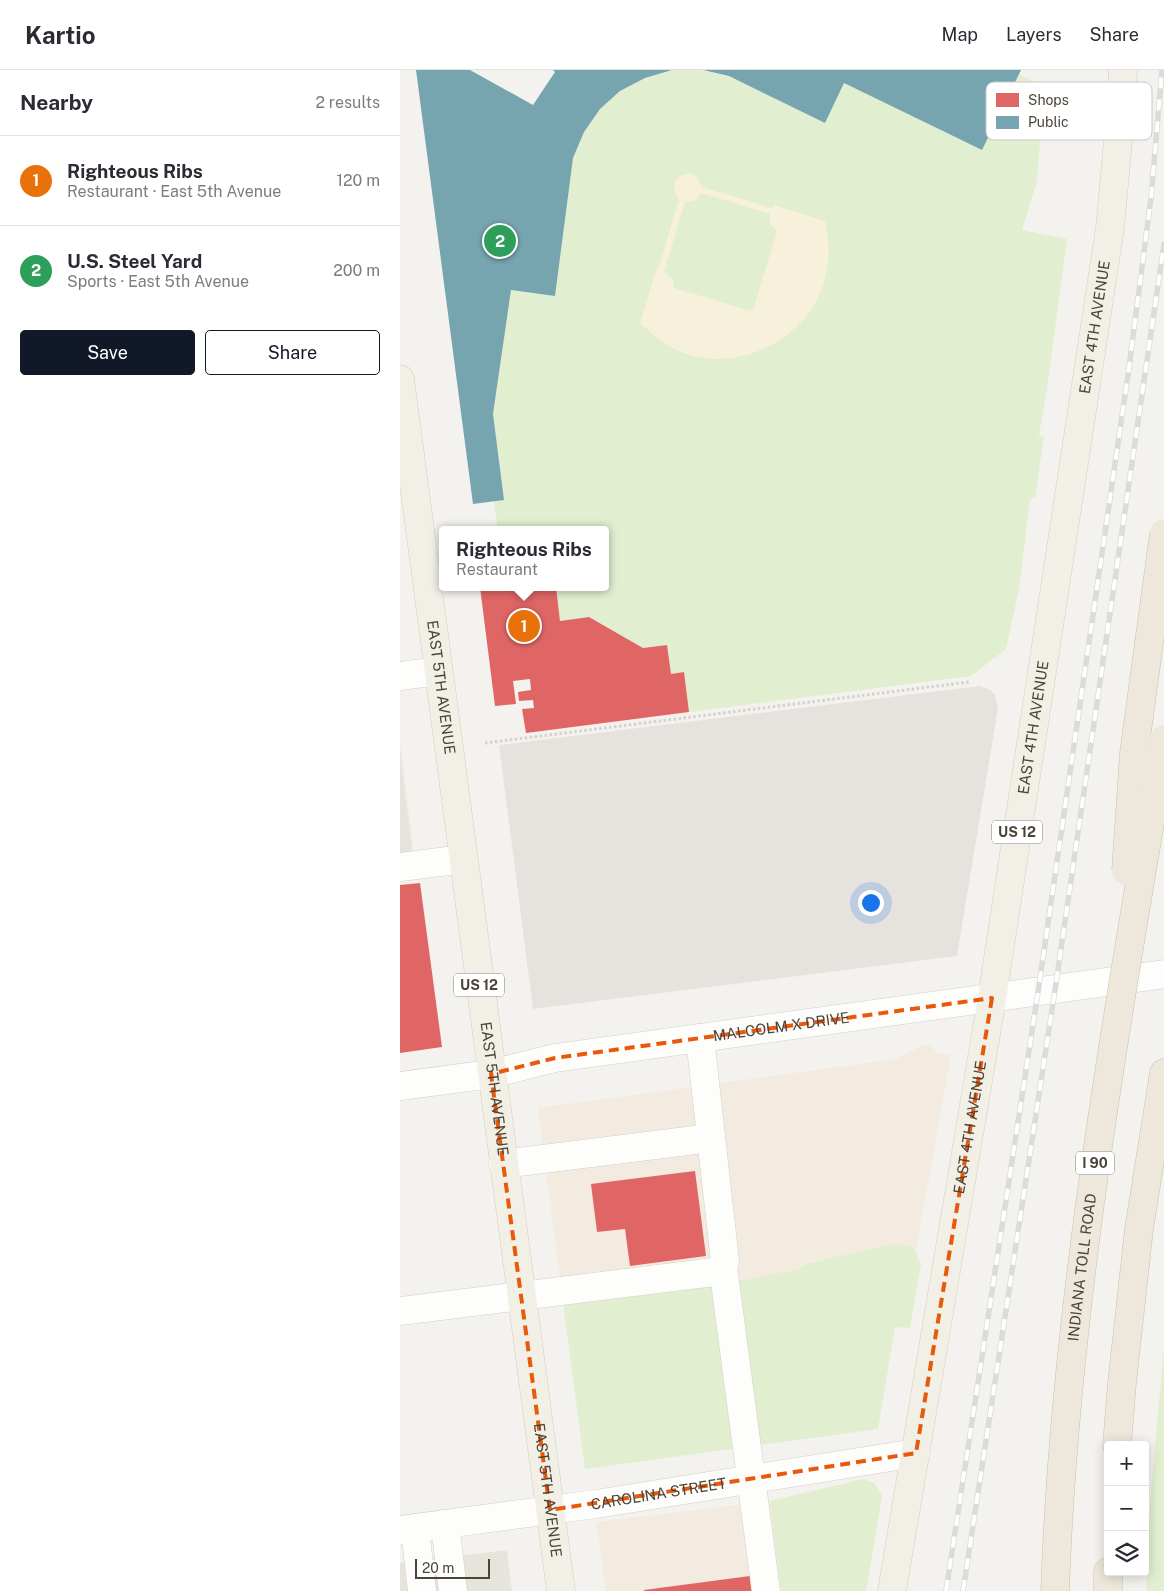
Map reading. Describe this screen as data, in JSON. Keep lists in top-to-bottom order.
{
  "streets": {
    "highway": ["I 90", "INDIANA TOLL ROAD"],
    "main road": ["EAST 4TH AVENUE", "EAST 5TH AVENUE", "US 12"],
    "street": ["MALCOLM X DRIVE", "CAROLINA STREET"]
  },
  "crossings": [
    ["EAST 4TH AVENUE", "MALCOLM X DRIVE"],
    ["EAST 4TH AVENUE", "CAROLINA STREET"],
    ["EAST 5TH AVENUE", "MALCOLM X DRIVE"],
    ["EAST 5TH AVENUE", "CAROLINA STREET"]
  ],
  "legend": ["Shops", "Public"],
  "scale_bar": "20 m",
  "page": {
    "header": "Kartio",
    "nav": ["Map", "Layers", "Share"],
    "heading": ["Nearby", "2 results"],
    "list": [
      {
        "mark": "1",
        "name": "Righteous Ribs",
        "note": "Restaurant · East 5th Avenue",
        "value": "120 m"
      },
      {
        "mark": "2",
        "name": "U.S. Steel Yard",
        "note": "Sports · East 5th Avenue",
        "value": "200 m"
      }
    ],
    "pins": ["2", "1"],
    "buttons": ["Save", "Share"],
    "popup": ["Righteous Ribs", "Restaurant"],
    "map_buttons": ["+", "−"],
    "scale": "20 m"
  }
}
